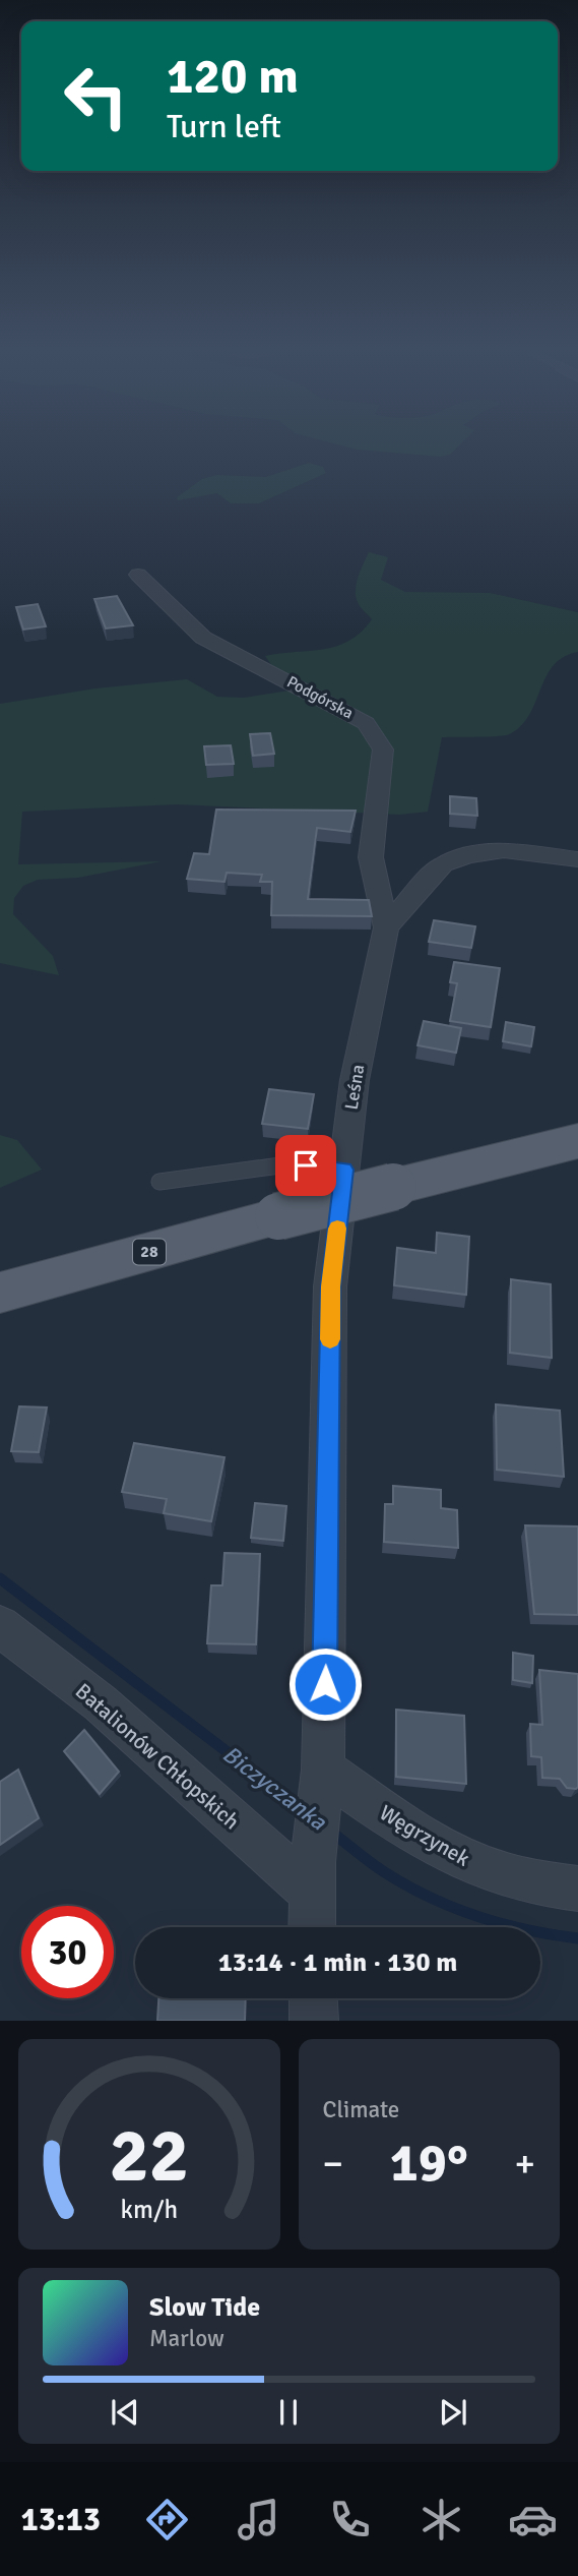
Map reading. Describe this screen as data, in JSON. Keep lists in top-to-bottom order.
{
  "streets": {
    "main road": ["28"],
    "street": [
      "Podgórska",
      "Leśna",
      "Batalionów Chłopskich",
      "Węgrzynek"
    ]
  },
  "crossings": [
    ["Podgórska", "Leśna"],
    ["Leśna", "Węgrzynek"]
  ],
  "water": ["Biczyczanka"],
  "page": {
    "turn": ["120 m", "Turn left"],
    "limit": "30",
    "trip": "13:14 · 1 min · 130 m",
    "tile": "Climate",
    "heat": ["−", "19°", "+"],
    "song": ["Slow Tide", "Marlow"],
    "tabs": "13:13",
    "gauge": ["22", "km/h"]
  }
}
